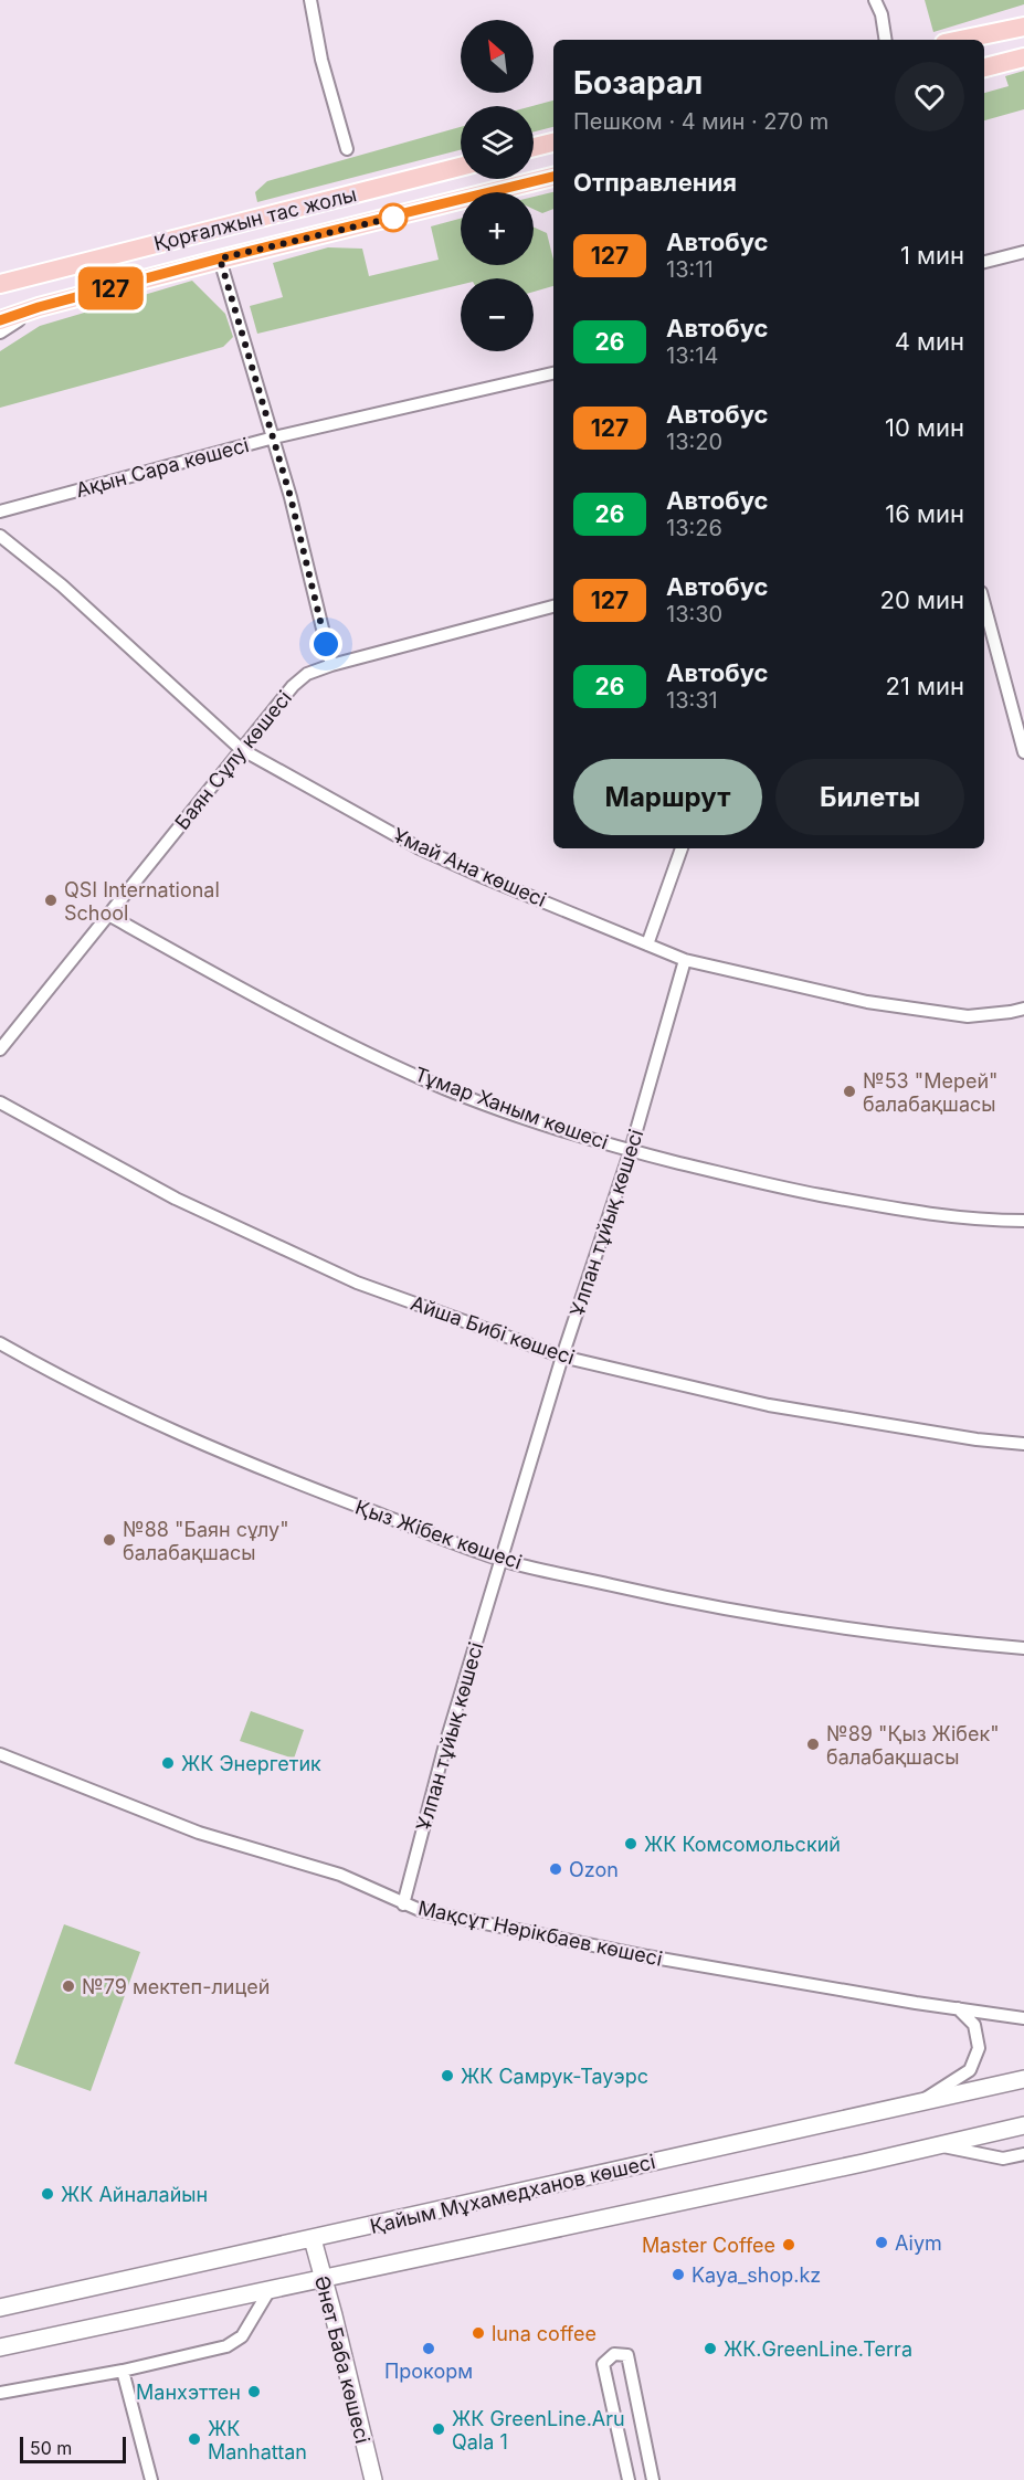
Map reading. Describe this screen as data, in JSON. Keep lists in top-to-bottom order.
{
  "streets": {
    "main road": ["Қорғалжын тас жолы", "Қайым Мұхамедханов көшесі", "Әнет Баба көшесі"],
    "street": [
      "Ақын Сара көшесі",
      "Баян Сұлу көшесі",
      "Ұмай Ана көшесі",
      "Тұмар Ханым көшесі",
      "Ұлпан тұйық көшесі",
      "Айша Бибі көшесі",
      "Қыз Жібек көшесі",
      "Мақсұт Нәрікбаев көшесі"
    ]
  },
  "crossings": [
    ["Баян Сұлу көшесі", "Ұмай Ана көшесі"],
    ["Баян Сұлу көшесі", "Тұмар Ханым көшесі"],
    ["Ұмай Ана көшесі", "Ұлпан тұйық көшесі"],
    ["Тұмар Ханым көшесі", "Ұлпан тұйық көшесі"],
    ["Ұлпан тұйық көшесі", "Айша Бибі көшесі"],
    ["Ұлпан тұйық көшесі", "Қыз Жібек көшесі"],
    ["Ұлпан тұйық көшесі", "Мақсұт Нәрікбаев көшесі"],
    ["Қайым Мұхамедханов көшесі", "Әнет Баба көшесі"]
  ],
  "places": [
    "QSI International School",
    "№53 \"Мерей\" балабақшасы",
    "№88 \"Баян сұлу\" балабақшасы",
    "№89 \"Қыз Жібек\" балабақшасы",
    "ЖК Энергетик",
    "ЖК Комсомольский",
    "Ozon",
    "№79 мектеп-лицей",
    "ЖК Самрук-Тауэрс",
    "ЖК Айналайын",
    "Aiym",
    "Master Coffee",
    "Kaya_shop.kz",
    "luna coffee",
    "Прокорм",
    "ЖК.GreenLine.Terra",
    "Манхэттен",
    "ЖК GreenLine.Aru Qala 1",
    "ЖК Manhattan"
  ],
  "lines": ["bus line 127"],
  "scale_bar": "50 m",
  "north": "top left",
  "page": {
    "on_map": "127",
    "map_buttons": ["+", "−"],
    "heading": [
      ["Бозарал", "Пешком · 4 мин · 270 m"],
      "Отправления"
    ],
    "list": [
      {
        "mark": "127",
        "name": "Автобус",
        "note": "13:11",
        "value": "1 мин"
      },
      {
        "mark": "26",
        "name": "Автобус",
        "note": "13:14",
        "value": "4 мин"
      },
      {
        "mark": "127",
        "name": "Автобус",
        "note": "13:20",
        "value": "10 мин"
      },
      {
        "mark": "26",
        "name": "Автобус",
        "note": "13:26",
        "value": "16 мин"
      },
      {
        "mark": "127",
        "name": "Автобус",
        "note": "13:30",
        "value": "20 мин"
      },
      {
        "mark": "26",
        "name": "Автобус",
        "note": "13:31",
        "value": "21 мин"
      }
    ],
    "buttons": ["Маршрут", "Билеты"],
    "scale": "50 m"
  }
}
